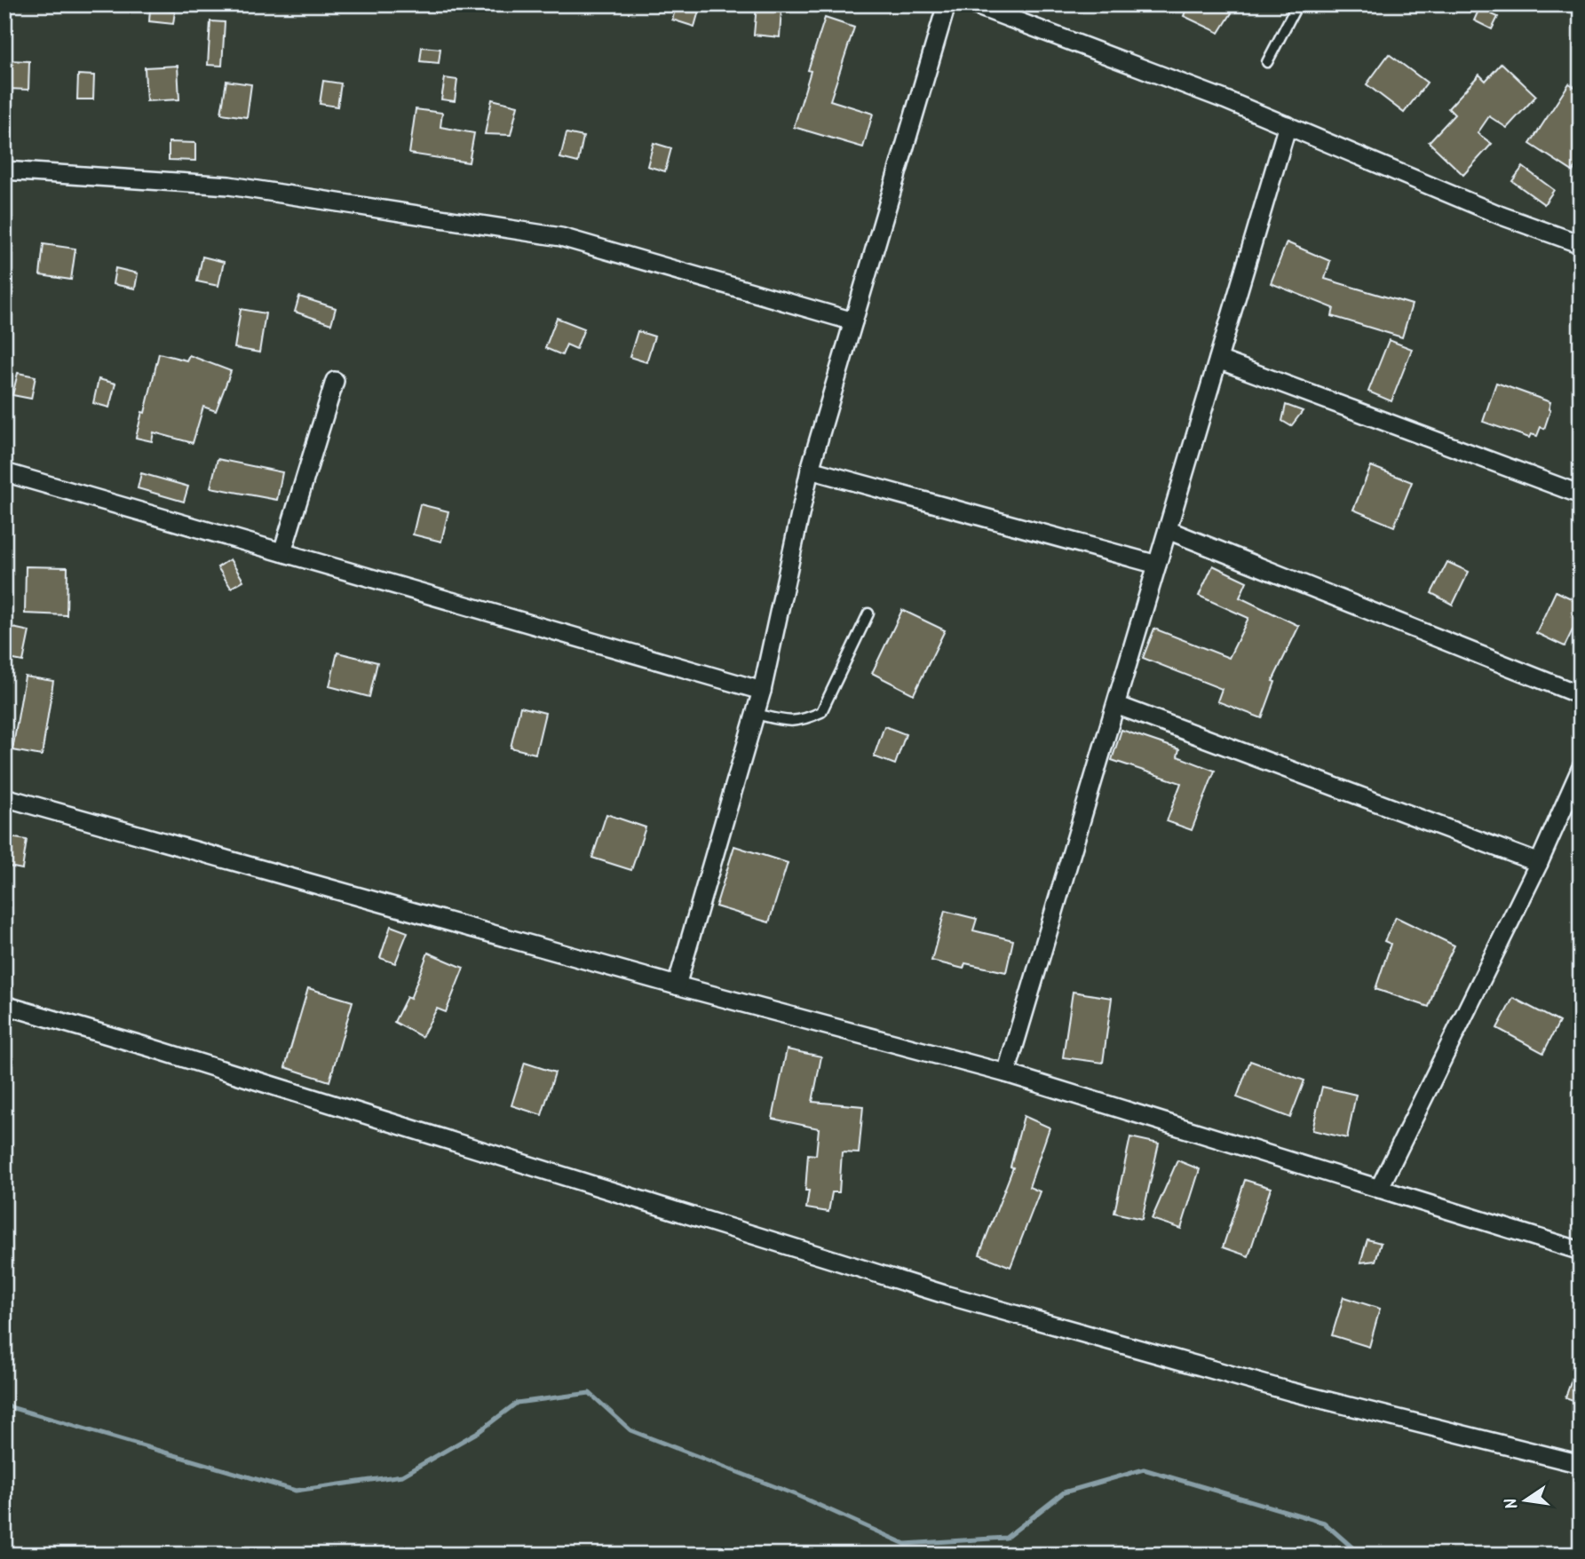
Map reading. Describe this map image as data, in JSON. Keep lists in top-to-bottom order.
{
  "north": "left"
}
